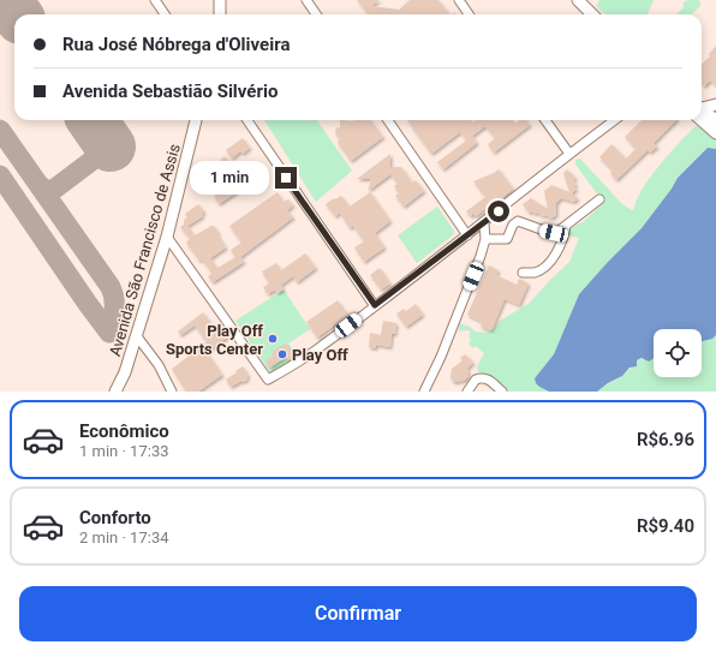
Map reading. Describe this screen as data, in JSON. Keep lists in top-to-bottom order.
{
  "streets": {
    "street": ["Avenida São Francisco de Assis"]
  },
  "places": ["Play Off Sports Center", "Play Off"],
  "page": {
    "banner": ["Rua José Nóbrega d'Oliveira", "Avenida Sebastião Silvério"],
    "bubble": "1 min",
    "list": [
      {
        "name": "Econômico",
        "note": "1 min · 17:33",
        "value": "R$6.96"
      },
      {
        "name": "Conforto",
        "note": "2 min · 17:34",
        "value": "R$9.40"
      }
    ],
    "buttons": "Confirmar"
  }
}
